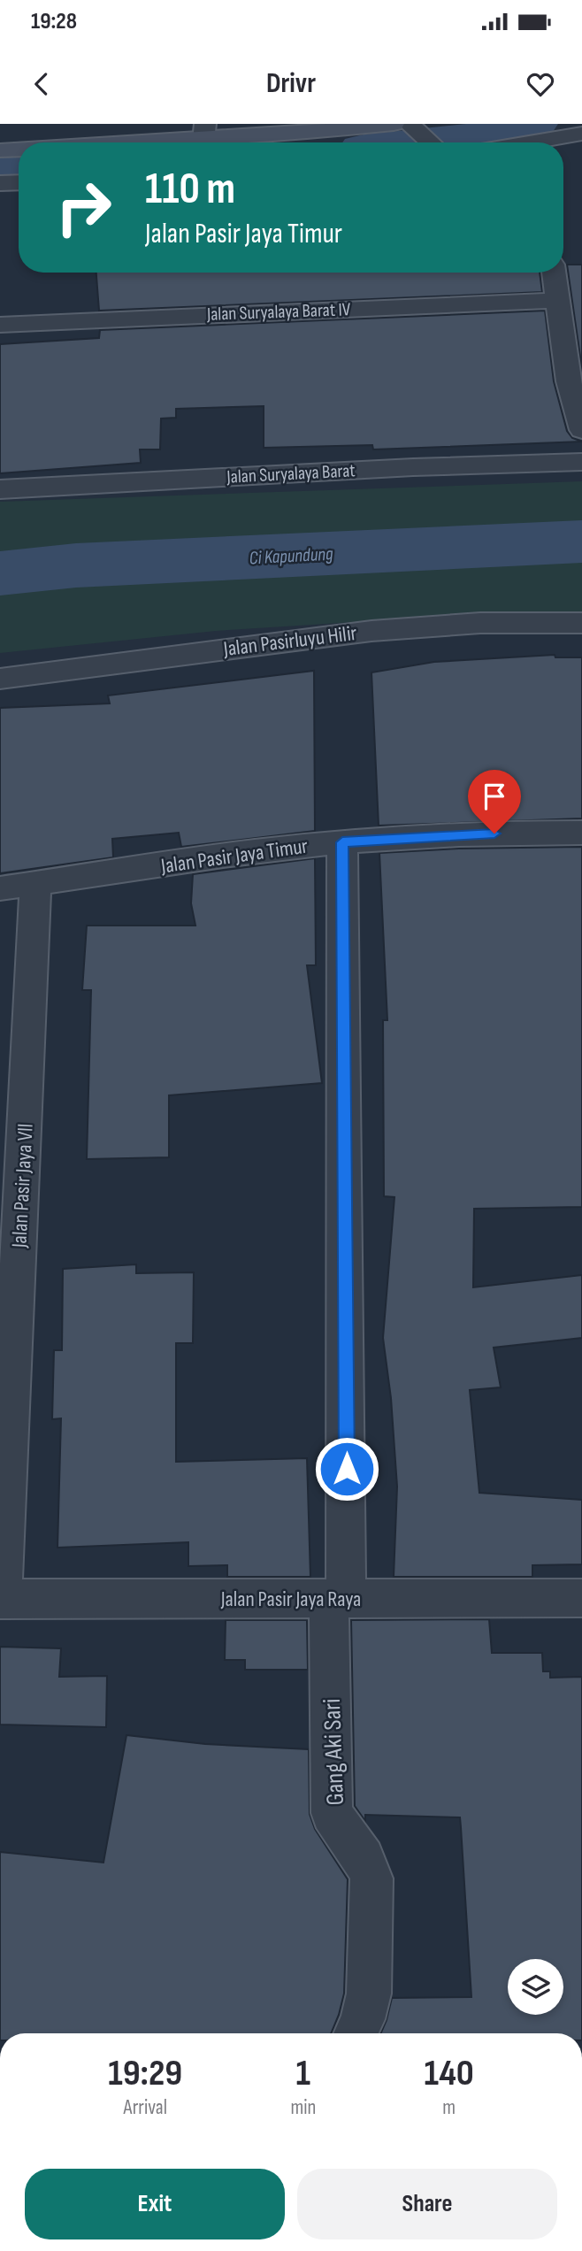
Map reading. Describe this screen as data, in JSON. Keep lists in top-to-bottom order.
{
  "streets": {
    "street": [
      "Jalan Suryalaya Barat IV",
      "Jalan Suryalaya Barat",
      "Jalan Pasirluyu Hilir",
      "Jalan Pasir Jaya Timur",
      "Jalan Pasir Jaya Vll",
      "Jalan Pasir Jaya Raya",
      "Gang Aki Sari"
    ]
  },
  "crossings": [
    ["Jalan Pasir Jaya Timur", "Jalan Pasir Jaya Vll"],
    ["Jalan Pasir Jaya Timur", "Gang Aki Sari"],
    ["Jalan Pasir Jaya Vll", "Jalan Pasir Jaya Raya"],
    ["Jalan Pasir Jaya Raya", "Gang Aki Sari"]
  ],
  "water": ["Ci Kapundung"],
  "page": {
    "status": "19:28",
    "header": "Drivr",
    "turn": ["110 m", "Jalan Pasir Jaya Timur"],
    "eta": [
      "19:29",
      "Arrival",
      "1",
      "min",
      "140",
      "m"
    ],
    "buttons": ["Exit", "Share"]
  }
}
